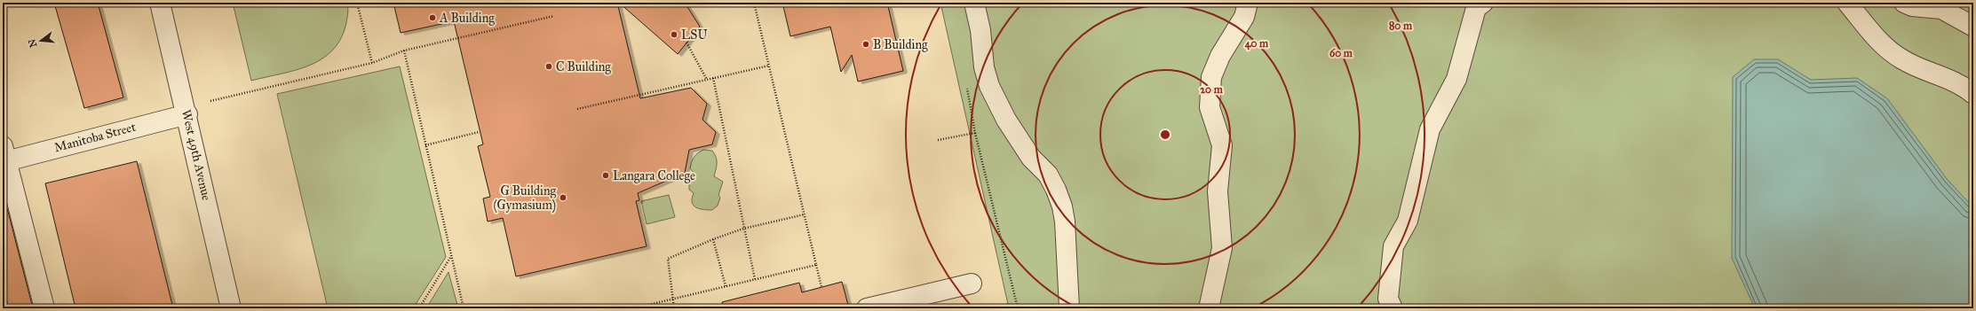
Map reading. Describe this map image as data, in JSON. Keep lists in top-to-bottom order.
{
  "streets": {
    "street": ["Manitoba Street", "West 49th Avenue"]
  },
  "crossings": [
    ["Manitoba Street", "West 49th Avenue"]
  ],
  "places": [
    "A Building",
    "LSU",
    "B Building",
    "C Building",
    "Langara College",
    "G Building (Gymasium)"
  ],
  "north": "left",
  "rings": [
    "80 m",
    "40 m",
    "60 m",
    "20 m"
  ]
}
